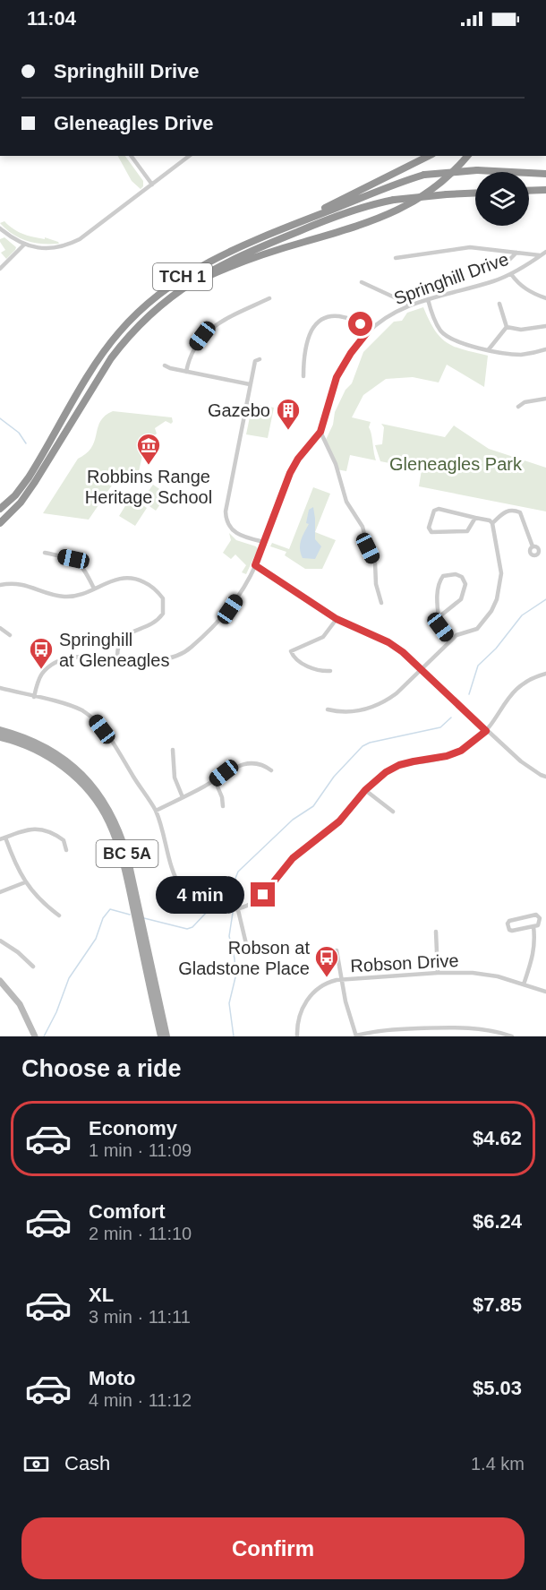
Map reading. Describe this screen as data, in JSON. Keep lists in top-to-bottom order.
{
  "streets": {
    "highway": ["TCH 1"],
    "main road": ["BC 5A"],
    "street": ["Springhill Drive", "Robson Drive"]
  },
  "parks": ["Gleneagles Park"],
  "places": {
    "building": ["Gazebo"],
    "museum": ["Robbins Range Heritage School"],
    "bus stop": ["Springhill at Gleneagles", "Robson at Gladstone Place"]
  },
  "page": {
    "status": "11:04",
    "banner": ["Springhill Drive", "Gleneagles Drive"],
    "bubble": "4 min",
    "heading": "Choose a ride",
    "list": [
      {
        "name": "Economy",
        "note": "1 min · 11:09",
        "value": "$4.62"
      },
      {
        "name": "Comfort",
        "note": "2 min · 11:10",
        "value": "$6.24"
      },
      {
        "name": "XL",
        "note": "3 min · 11:11",
        "value": "$7.85"
      },
      {
        "name": "Moto",
        "note": "4 min · 11:12",
        "value": "$5.03"
      }
    ],
    "pay": ["Cash", "1.4 km"],
    "buttons": "Confirm"
  }
}
